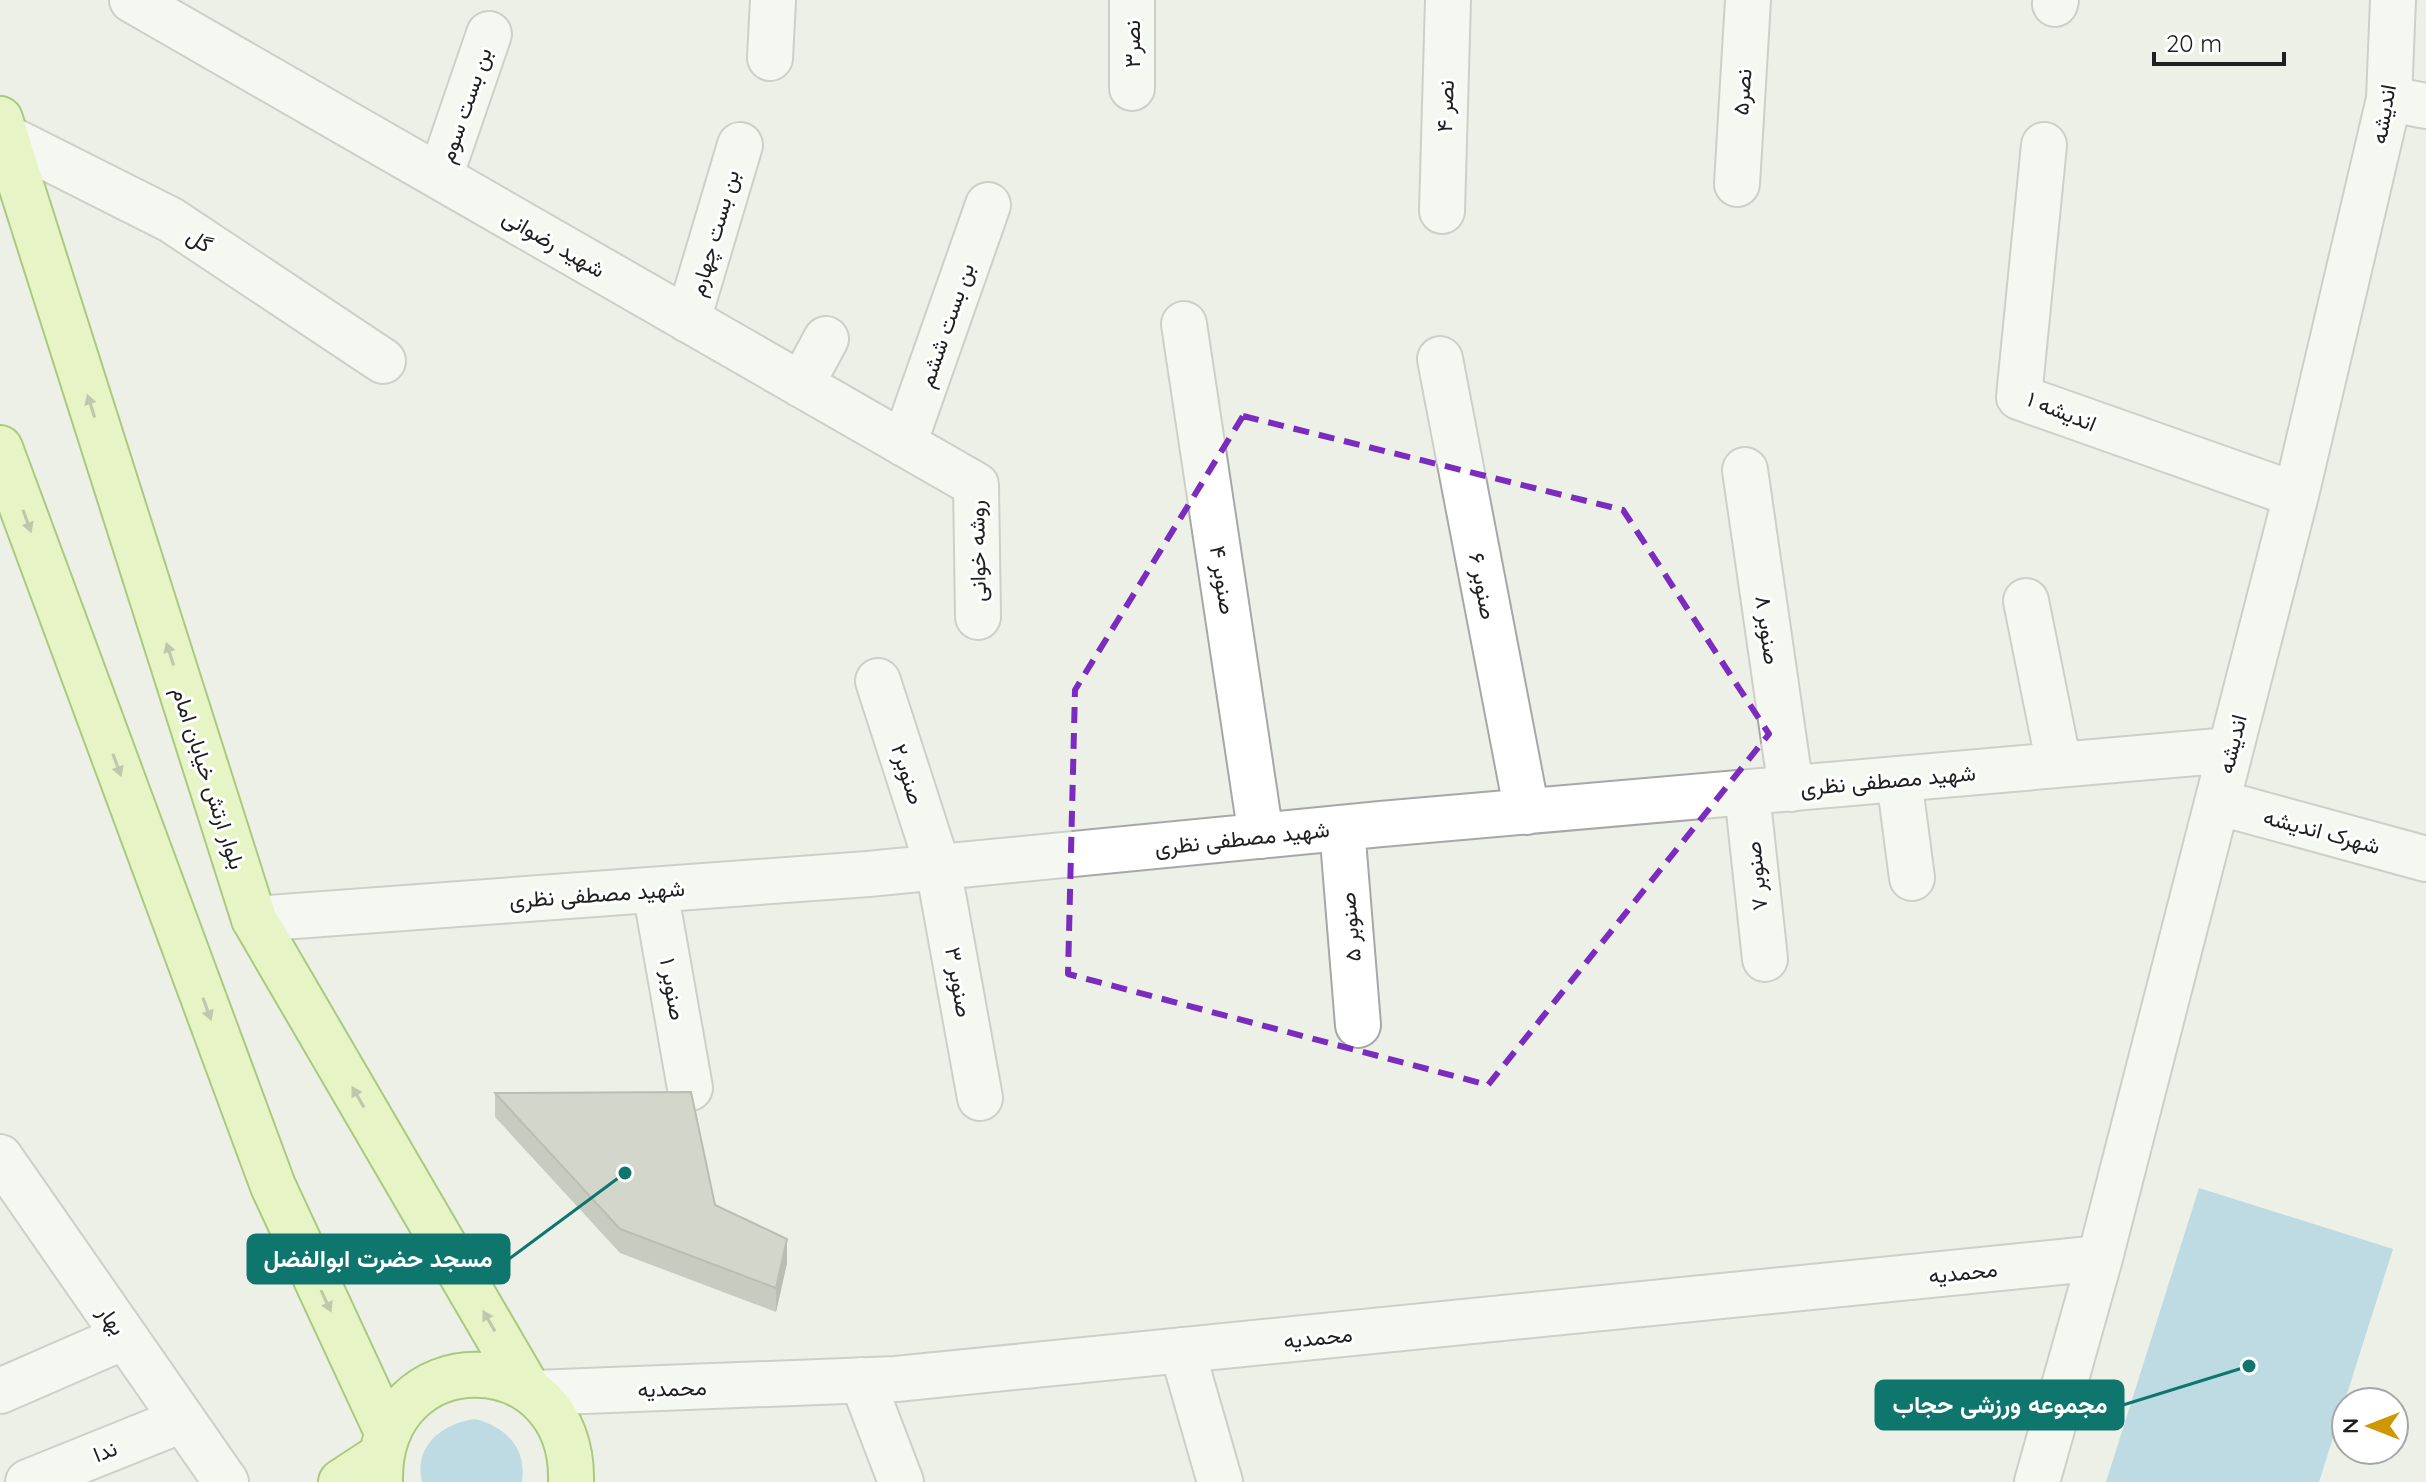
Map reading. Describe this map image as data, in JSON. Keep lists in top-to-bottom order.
{
  "streets": {
    "main road": ["بلوار ارتش خیابان امام"],
    "street": [
      "نصر۳",
      "نصر۵",
      "بن بست سوم",
      "نصر ۴",
      "اندیشه",
      "بن بست چهارم",
      "گل",
      "شهید رضوانی",
      "بن بست ششم",
      "اندیشه ۱",
      "روشه خوانی",
      "صنوبر ۴",
      "صنوبر ۶",
      "صنوبر ۸",
      "صنوبر۲",
      "شهید مصطفی نظری",
      "شهرک اندیشه",
      "صنوبر ۷",
      "صنوبر ۵",
      "صنوبر ۳",
      "صنوبر ۱",
      "محمدیه",
      "بهار",
      "ندا"
    ]
  },
  "crossings": [
    ["بن بست سوم", "شهید رضوانی"],
    ["اندیشه", "اندیشه ۱"],
    ["اندیشه", "شهید مصطفی نظری"],
    ["اندیشه", "شهرک اندیشه"],
    ["اندیشه", "محمدیه"],
    ["بن بست چهارم", "شهید رضوانی"],
    ["گل", "بلوار ارتش خیابان امام"],
    ["شهید رضوانی", "بن بست ششم"],
    ["شهید رضوانی", "روشه خوانی"],
    ["صنوبر ۴", "شهید مصطفی نظری"],
    ["صنوبر ۶", "شهید مصطفی نظری"],
    ["صنوبر ۸", "شهید مصطفی نظری"],
    ["صنوبر۲", "شهید مصطفی نظری"],
    ["صنوبر۲", "صنوبر ۳"],
    ["بلوار ارتش خیابان امام", "شهید مصطفی نظری"],
    ["بلوار ارتش خیابان امام", "محمدیه"],
    ["شهید مصطفی نظری", "صنوبر ۷"],
    ["شهید مصطفی نظری", "صنوبر ۵"],
    ["شهید مصطفی نظری", "صنوبر ۳"],
    ["شهید مصطفی نظری", "صنوبر ۱"],
    ["بهار", "ندا"]
  ],
  "places": ["مسجد حضرت ابوالفضل", "مجموعه ورزشی حجاب"],
  "scale_bar": "20 m",
  "north": "left"
}
